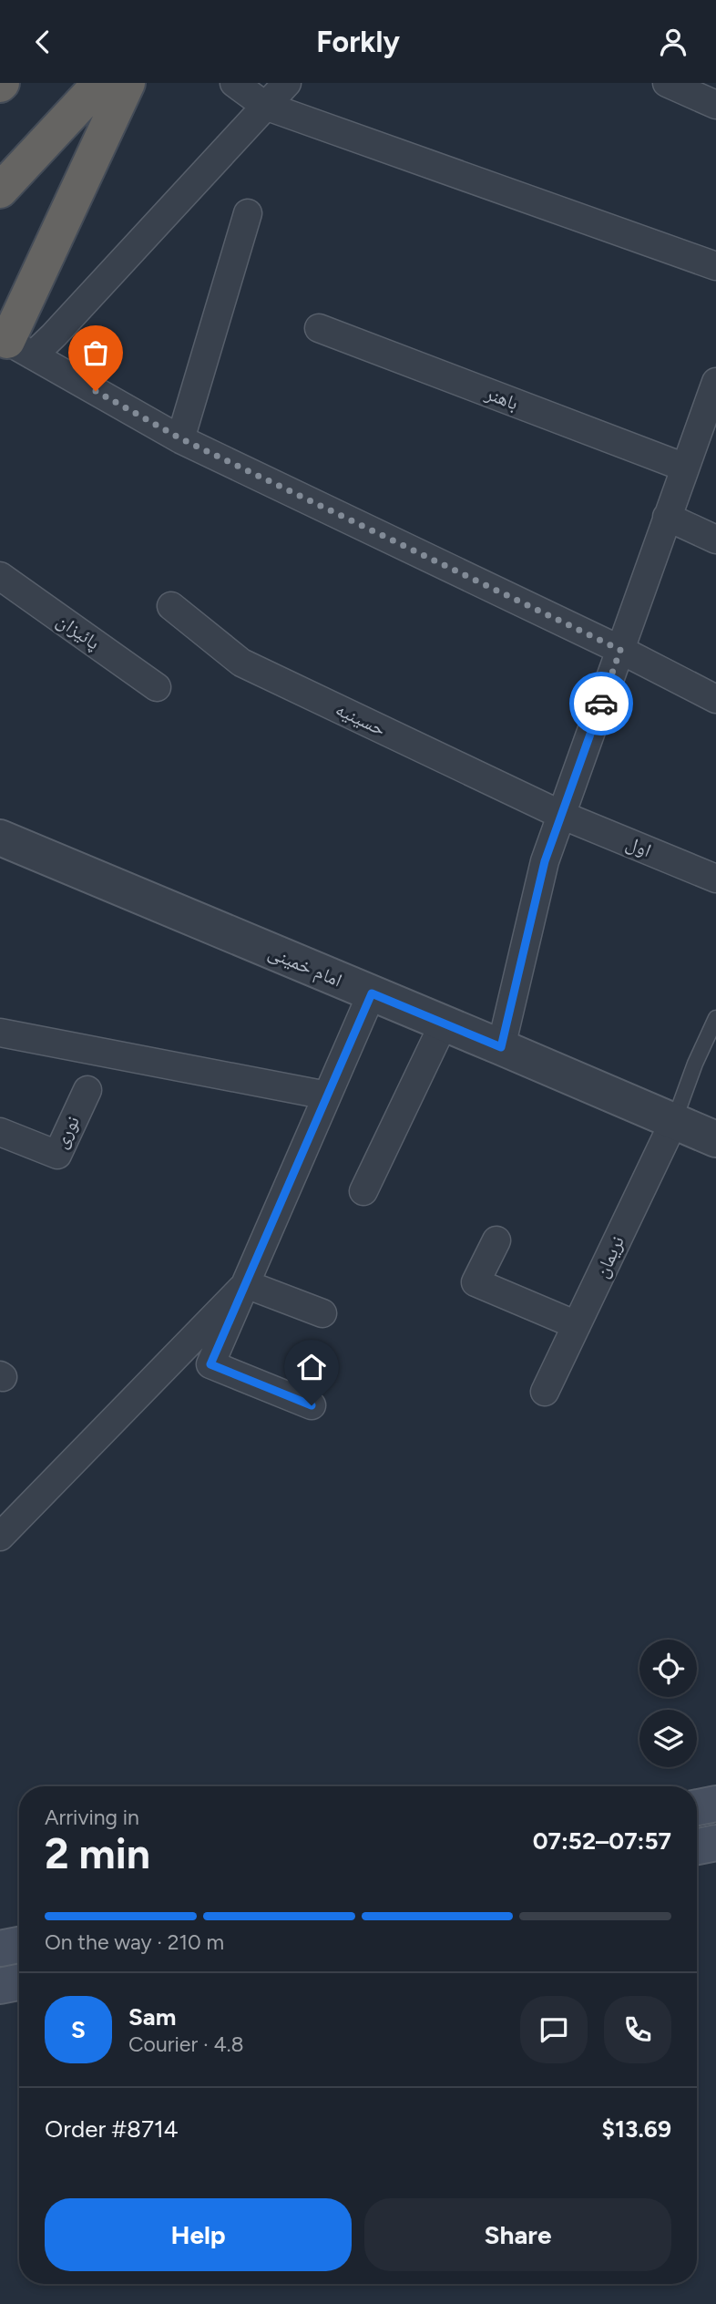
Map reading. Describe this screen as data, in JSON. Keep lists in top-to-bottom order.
{
  "streets": {
    "street": [
      "باهنر",
      "پائیزان",
      "حسینیه",
      "اول",
      "امام خمینی",
      "نوری",
      "نریمان"
    ]
  },
  "crossings": [
    ["حسینیه", "اول"],
    ["امام خمینی", "نریمان"]
  ],
  "page": {
    "header": "Forkly",
    "heading": ["2 min", "Arriving in", "07:52–07:57"],
    "panel": [
      "Sam",
      "Courier · 4.8",
      "Order #8714",
      "$13.69"
    ],
    "bar": "On the way · 210 m",
    "round": "S",
    "buttons": ["Help", "Share"]
  }
}
